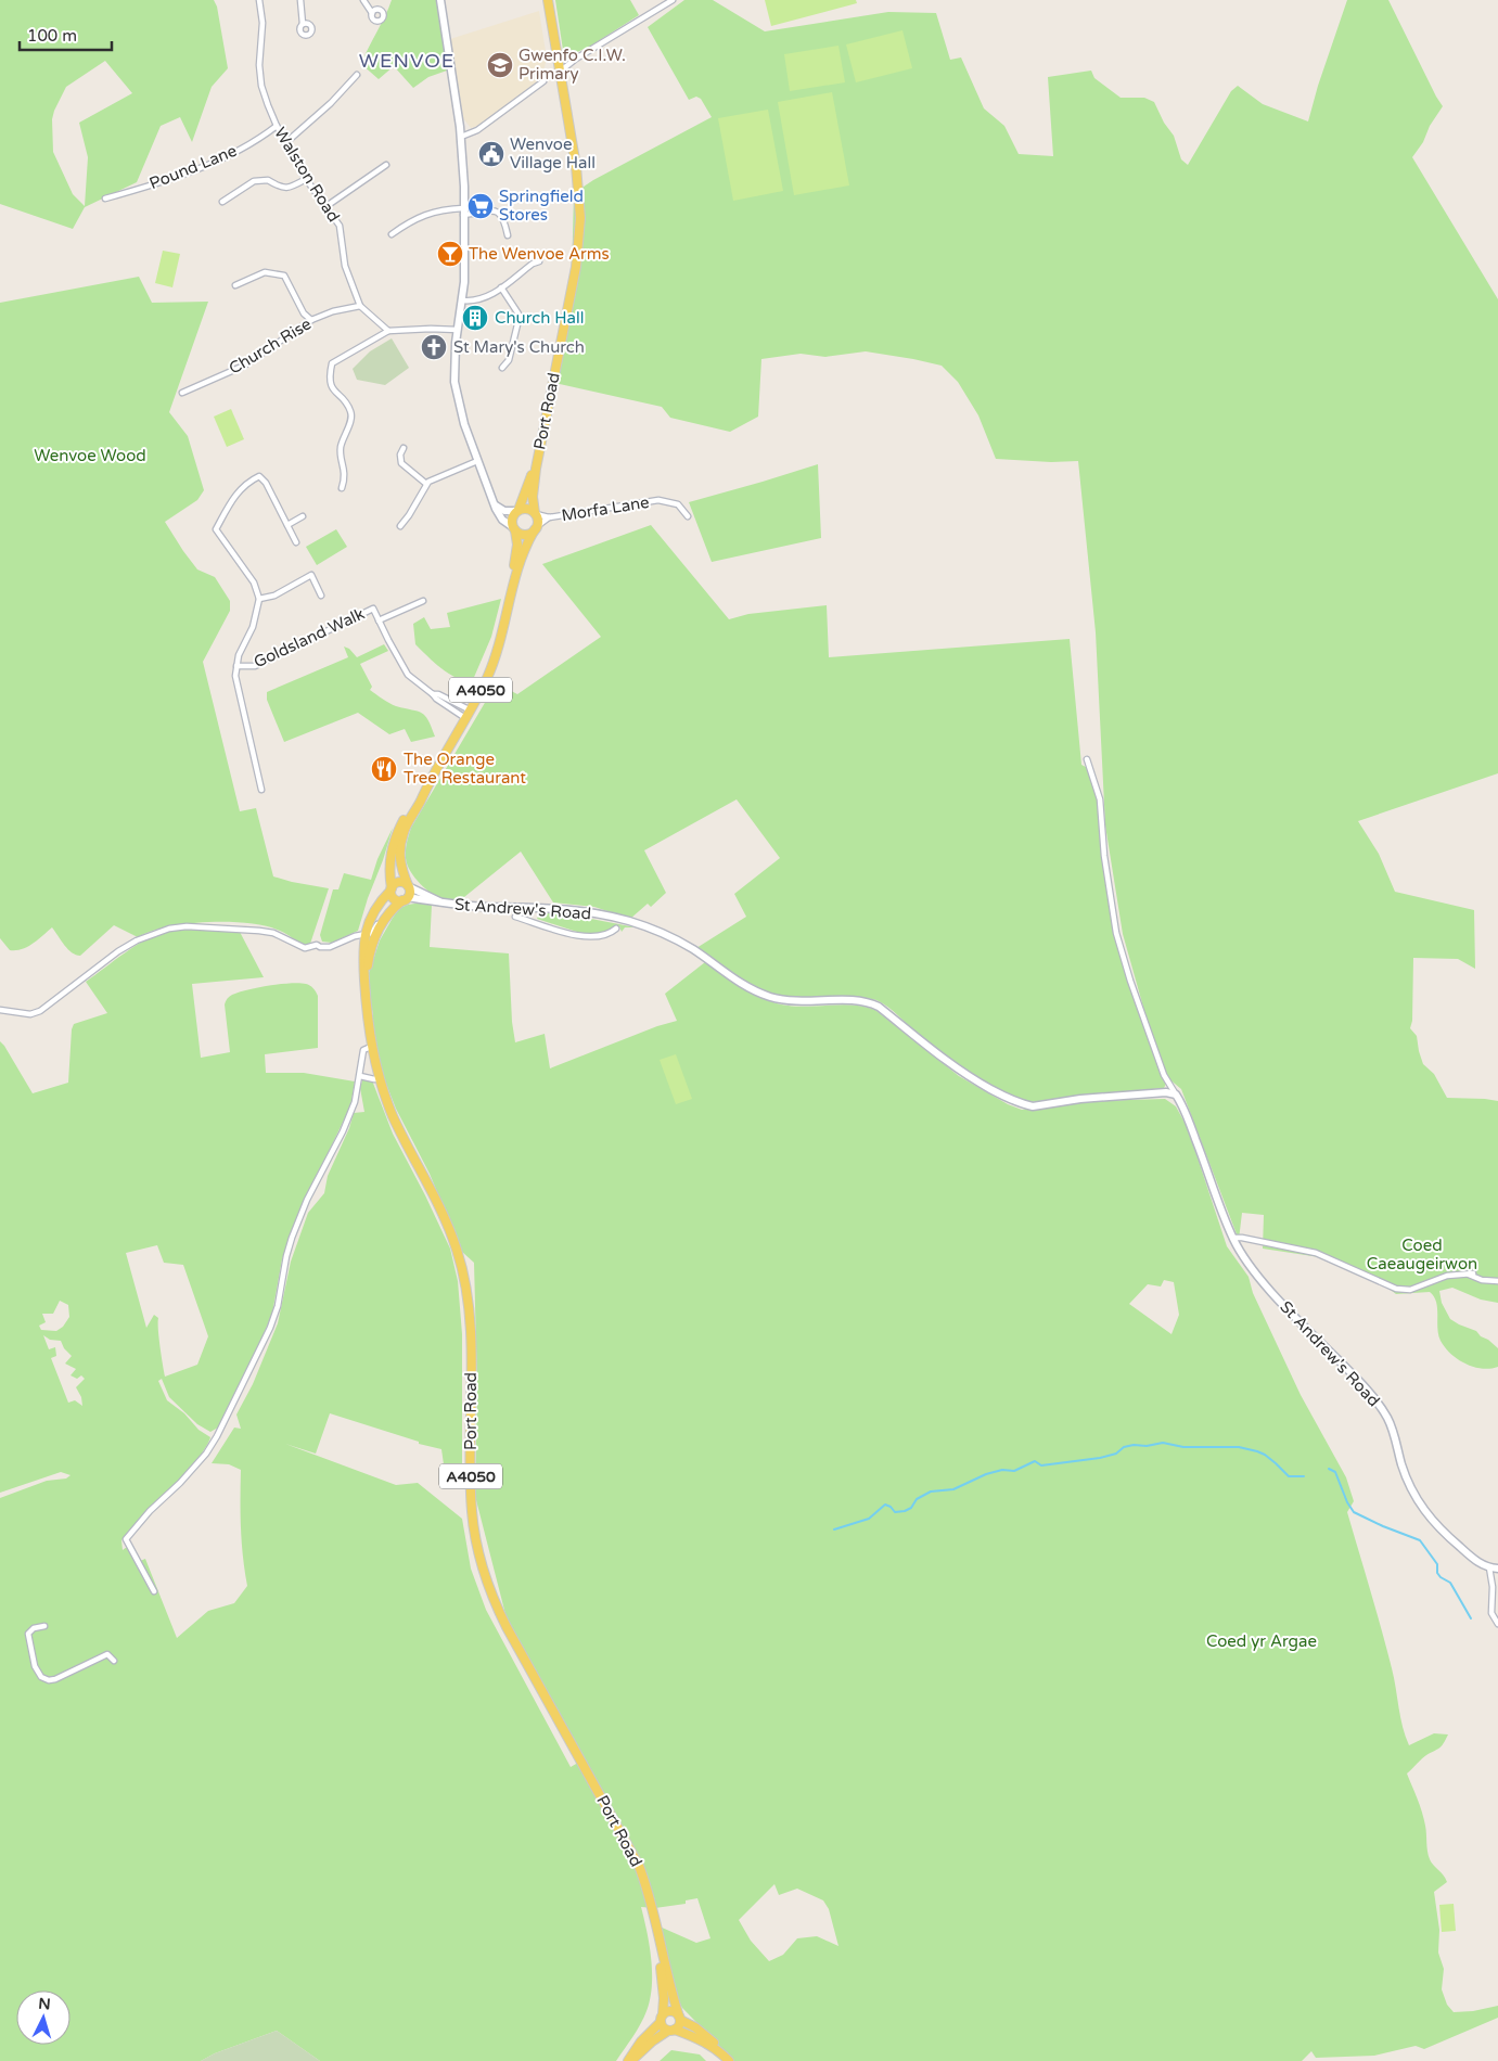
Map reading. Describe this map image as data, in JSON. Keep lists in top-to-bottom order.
{
  "streets": {
    "main road": ["Port Road", "A4050"],
    "street": [
      "Pound Lane",
      "Walston Road",
      "Church Rise",
      "Morfa Lane",
      "Goldsland Walk",
      "St Andrew's Road"
    ]
  },
  "crossings": [
    ["Pound Lane", "Walston Road"],
    ["Walston Road", "Church Rise"],
    ["Port Road", "Morfa Lane"],
    ["Port Road", "Goldsland Walk"],
    ["Port Road", "St Andrew's Road"]
  ],
  "districts": ["WENVOE"],
  "parks": ["Wenvoe Wood", "Coed Caeaugeirwon", "Coed yr Argae"],
  "places": {
    "school or university": ["Gwenfo C.I.W. Primary"],
    "public building": ["Wenvoe Village Hall"],
    "supermarket": ["Springfield Stores"],
    "bar": ["The Wenvoe Arms"],
    "building": ["Church Hall"],
    "church": ["St Mary's Church"],
    "restaurant": ["The Orange Tree Restaurant"]
  },
  "scale_bar": "100 m",
  "north": "top"
}
